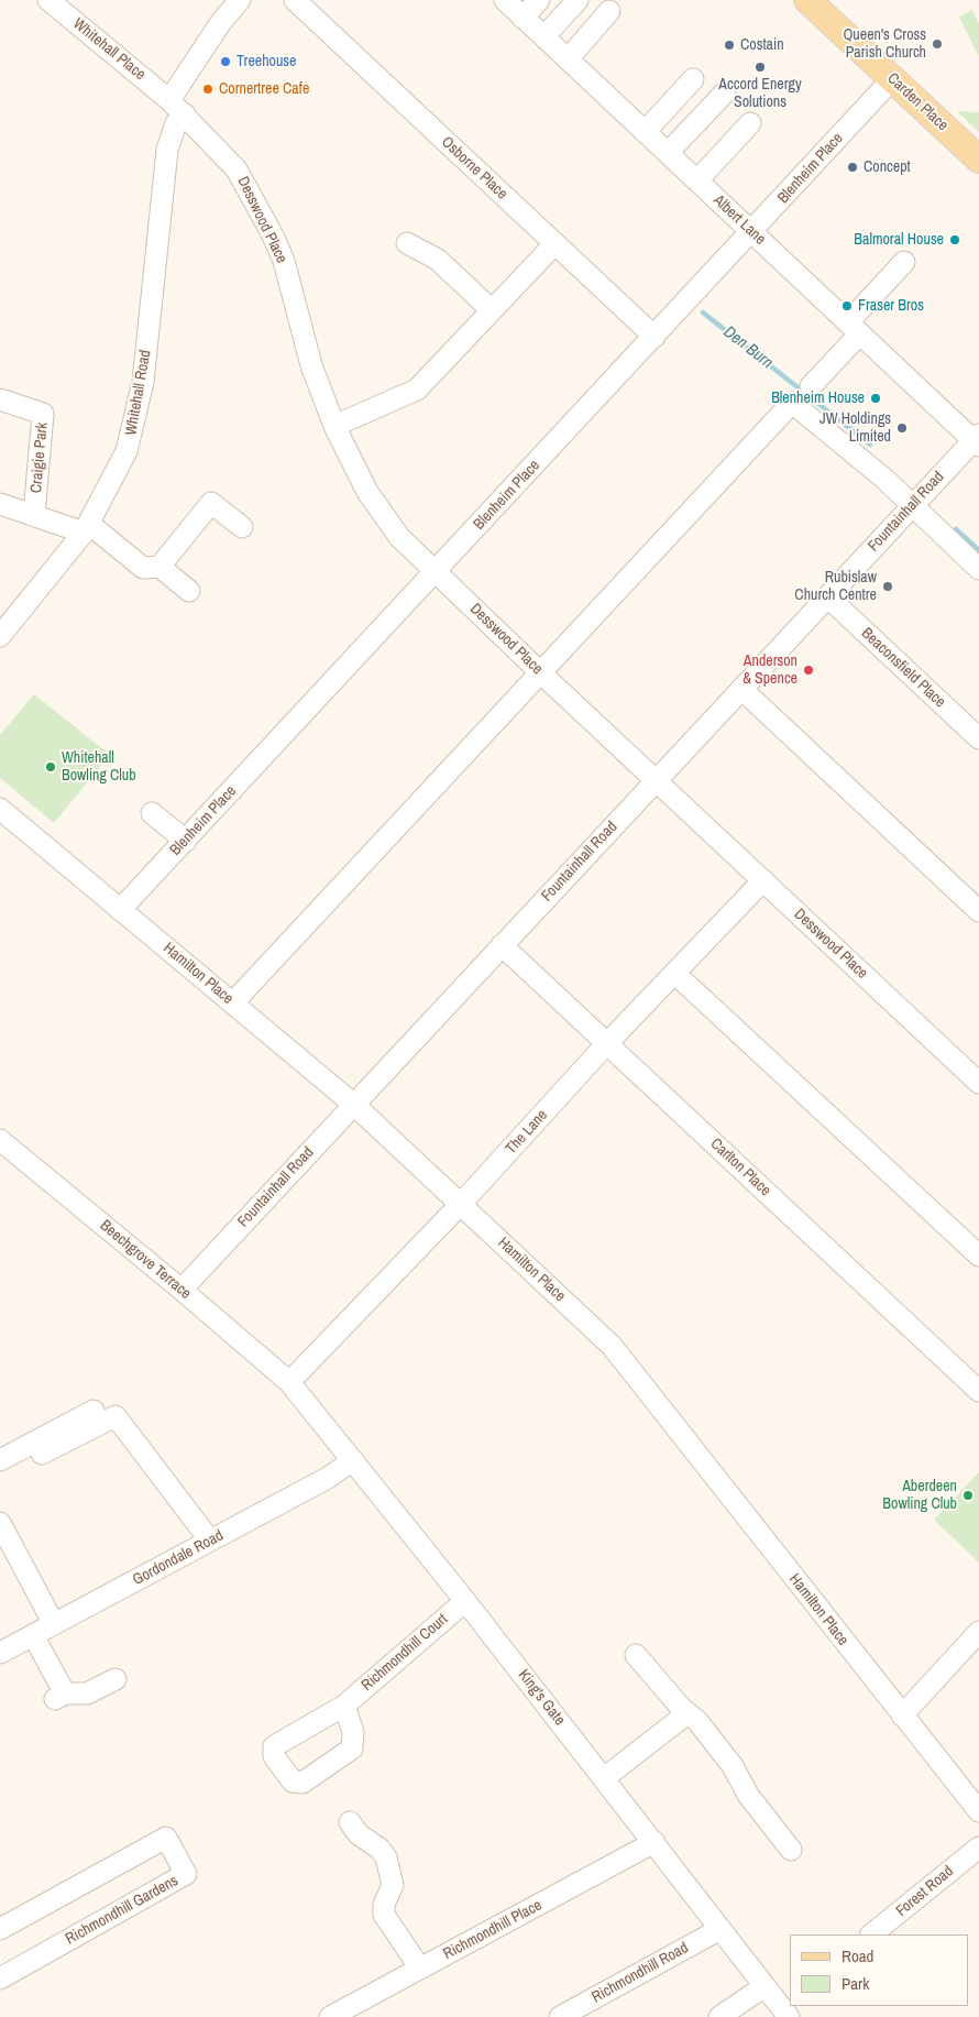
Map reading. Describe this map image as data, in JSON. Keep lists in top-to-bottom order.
{
  "streets": {
    "main road": ["Carden Place"],
    "street": [
      "Whitehall Place",
      "Osborne Place",
      "Blenheim Place",
      "Desswood Place",
      "Albert Lane",
      "Whitehall Road",
      "Craigie Park",
      "Fountainhall Road",
      "Beaconsfield Place",
      "Hamilton Place",
      "The Lane",
      "Carlton Place",
      "Beechgrove Terrace",
      "Gordondale Road",
      "Richmondhill Court",
      "King's Gate",
      "Forest Road",
      "Richmondhill Gardens",
      "Richmondhill Place",
      "Richmondhill Road"
    ]
  },
  "crossings": [
    ["Whitehall Place", "Desswood Place"],
    ["Carden Place", "Blenheim Place"],
    ["Osborne Place", "Blenheim Place"],
    ["Blenheim Place", "Desswood Place"],
    ["Blenheim Place", "Albert Lane"],
    ["Blenheim Place", "Hamilton Place"],
    ["Desswood Place", "Whitehall Road"],
    ["Desswood Place", "Fountainhall Road"],
    ["Desswood Place", "The Lane"],
    ["Albert Lane", "Fountainhall Road"],
    ["Fountainhall Road", "Beaconsfield Place"],
    ["Fountainhall Road", "Hamilton Place"],
    ["Fountainhall Road", "Carlton Place"],
    ["Fountainhall Road", "Beechgrove Terrace"],
    ["Hamilton Place", "The Lane"],
    ["The Lane", "Carlton Place"],
    ["The Lane", "Beechgrove Terrace"],
    ["The Lane", "King's Gate"],
    ["Beechgrove Terrace", "King's Gate"],
    ["Gordondale Road", "King's Gate"],
    ["Richmondhill Court", "King's Gate"],
    ["King's Gate", "Richmondhill Place"],
    ["King's Gate", "Richmondhill Road"]
  ],
  "water": ["Den Burn"],
  "places": [
    "Queen's Cross Parish Church",
    "Costain",
    "Treehouse",
    "Accord Energy Solutions",
    "Cornertree Cafe",
    "Concept",
    "Balmoral House",
    "Fraser Bros",
    "Blenheim House",
    "JW Holdings Limited",
    "Rubislaw Church Centre",
    "Anderson & Spence",
    "Whitehall Bowling Club",
    "Aberdeen Bowling Club"
  ],
  "legend": ["Road", "Park"]
}
